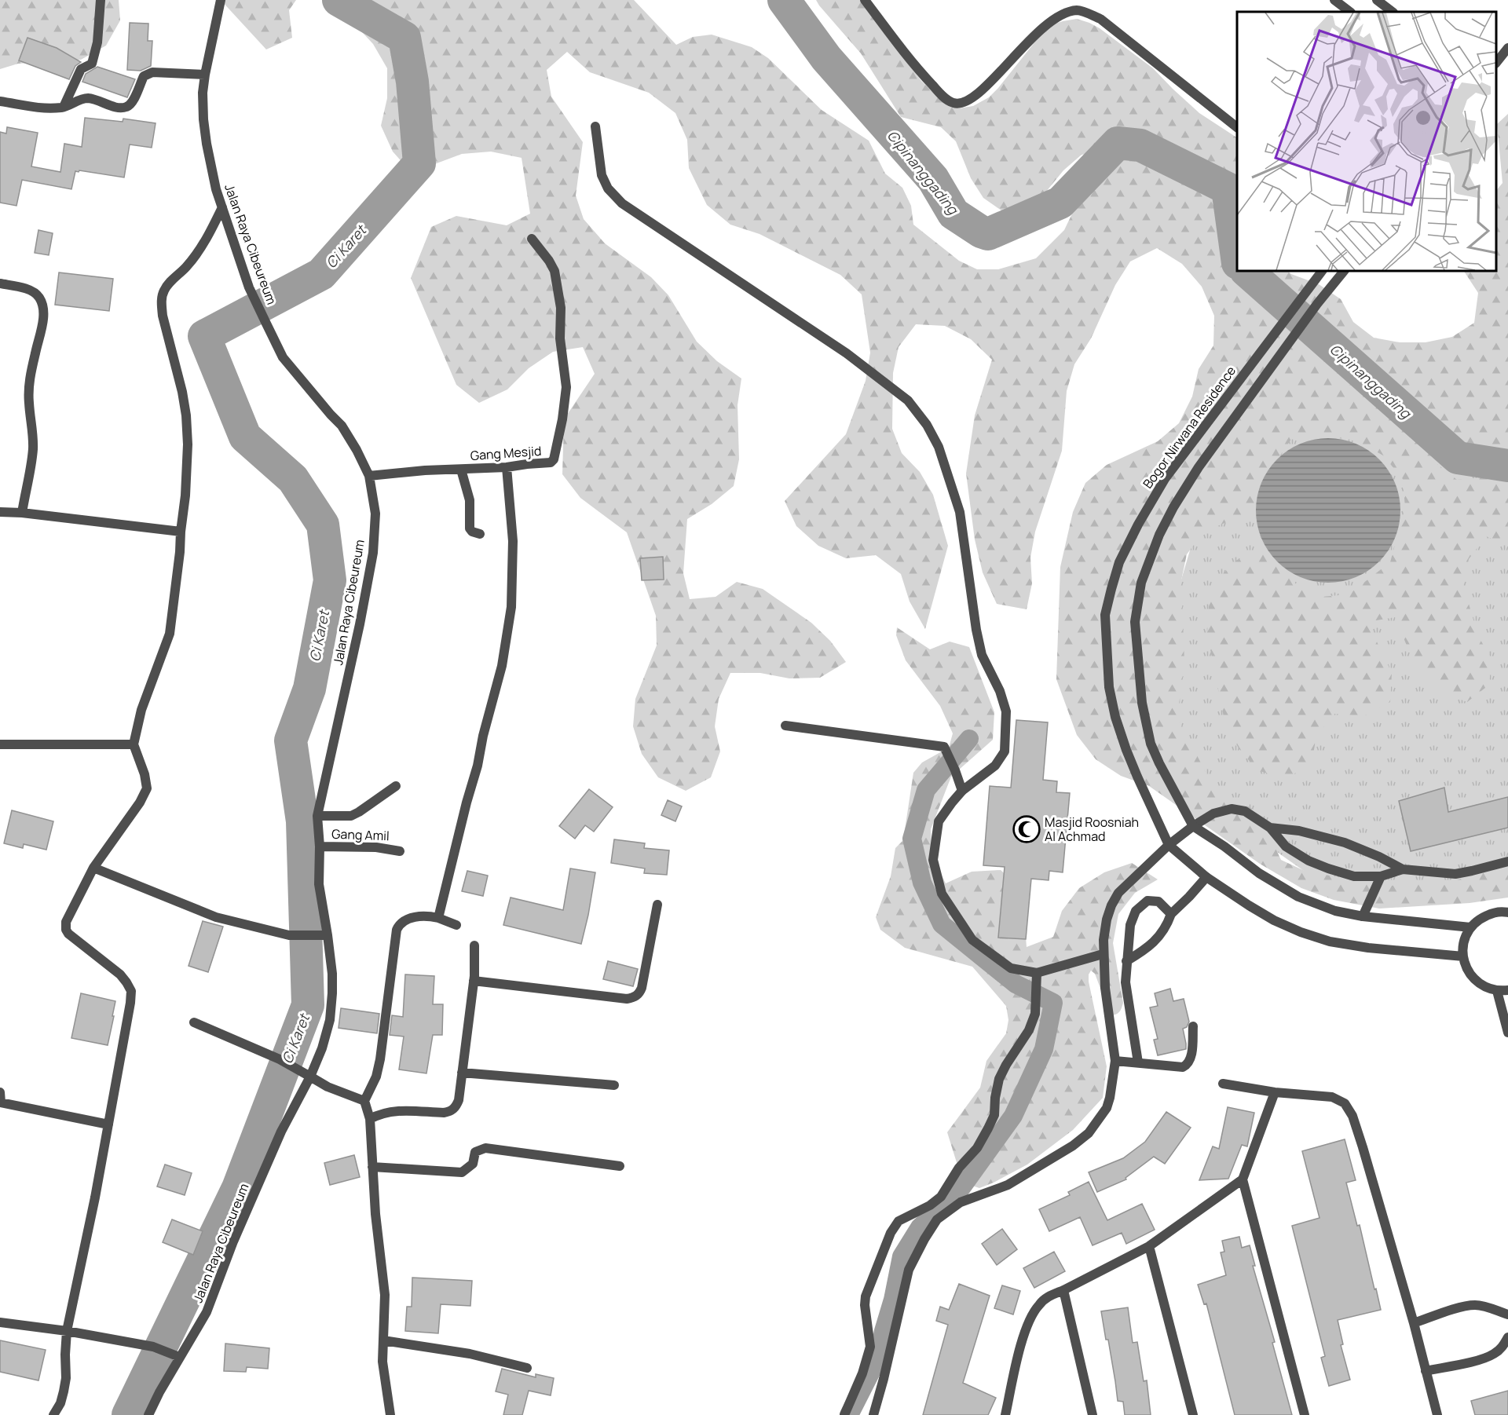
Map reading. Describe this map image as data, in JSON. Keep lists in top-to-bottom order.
{
  "streets": {
    "street": [
      "Jalan Raya Cibeureum",
      "Bogor Nirwana Residence",
      "Gang Mesjid",
      "Gang Amil"
    ]
  },
  "crossings": [
    ["Jalan Raya Cibeureum", "Gang Mesjid"],
    ["Jalan Raya Cibeureum", "Gang Amil"]
  ],
  "water": ["Cipinanggading", "Ci Karet"],
  "places": {
    "mosque": ["Masjid Roosniah Al Achmad"]
  }
}
